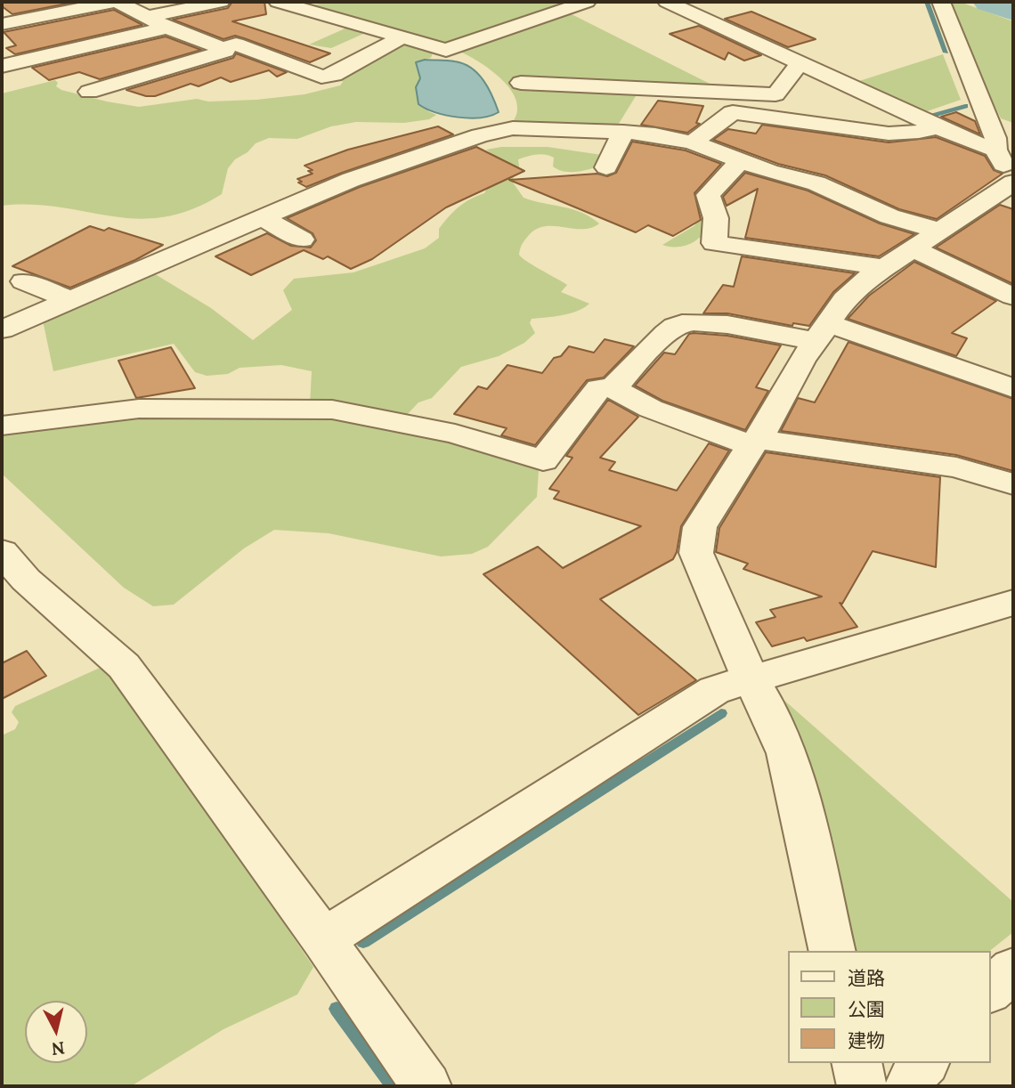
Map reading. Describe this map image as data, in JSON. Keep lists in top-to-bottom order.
{
  "legend": ["道路", "公園", "建物"],
  "north": "bottom"
}
